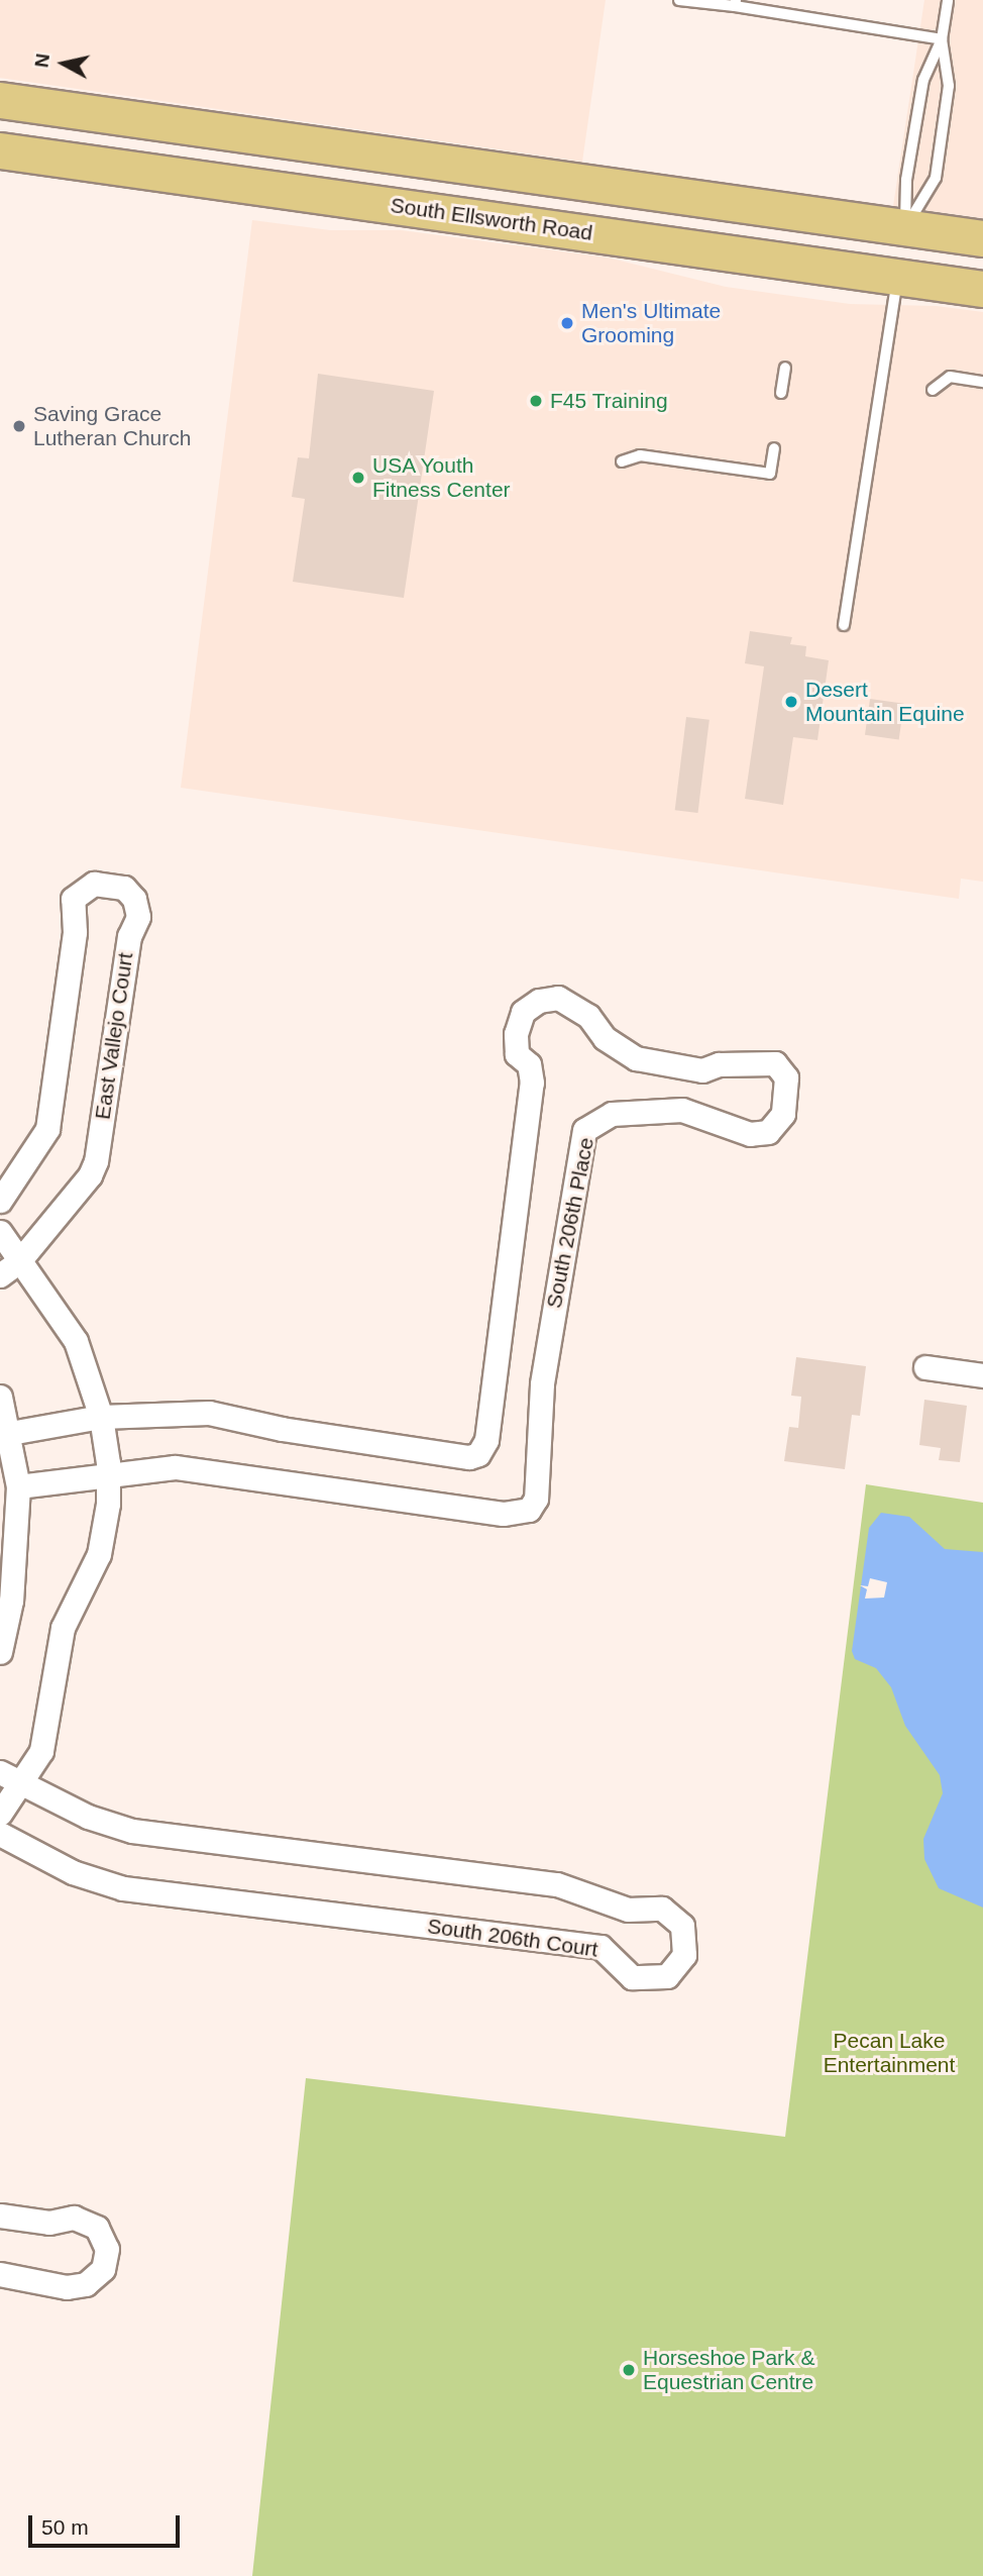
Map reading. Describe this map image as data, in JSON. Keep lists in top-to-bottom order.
{
  "streets": {
    "main road": ["South Ellsworth Road"],
    "street": ["East Vallejo Court", "South 206th Place", "South 206th Court"]
  },
  "parks": ["Pecan Lake Entertainment"],
  "places": [
    "Men's Ultimate Grooming",
    "F45 Training",
    "Saving Grace Lutheran Church",
    "USA Youth Fitness Center",
    "Desert Mountain Equine",
    "Horseshoe Park & Equestrian Centre"
  ],
  "scale_bar": "50 m",
  "north": "left"
}
